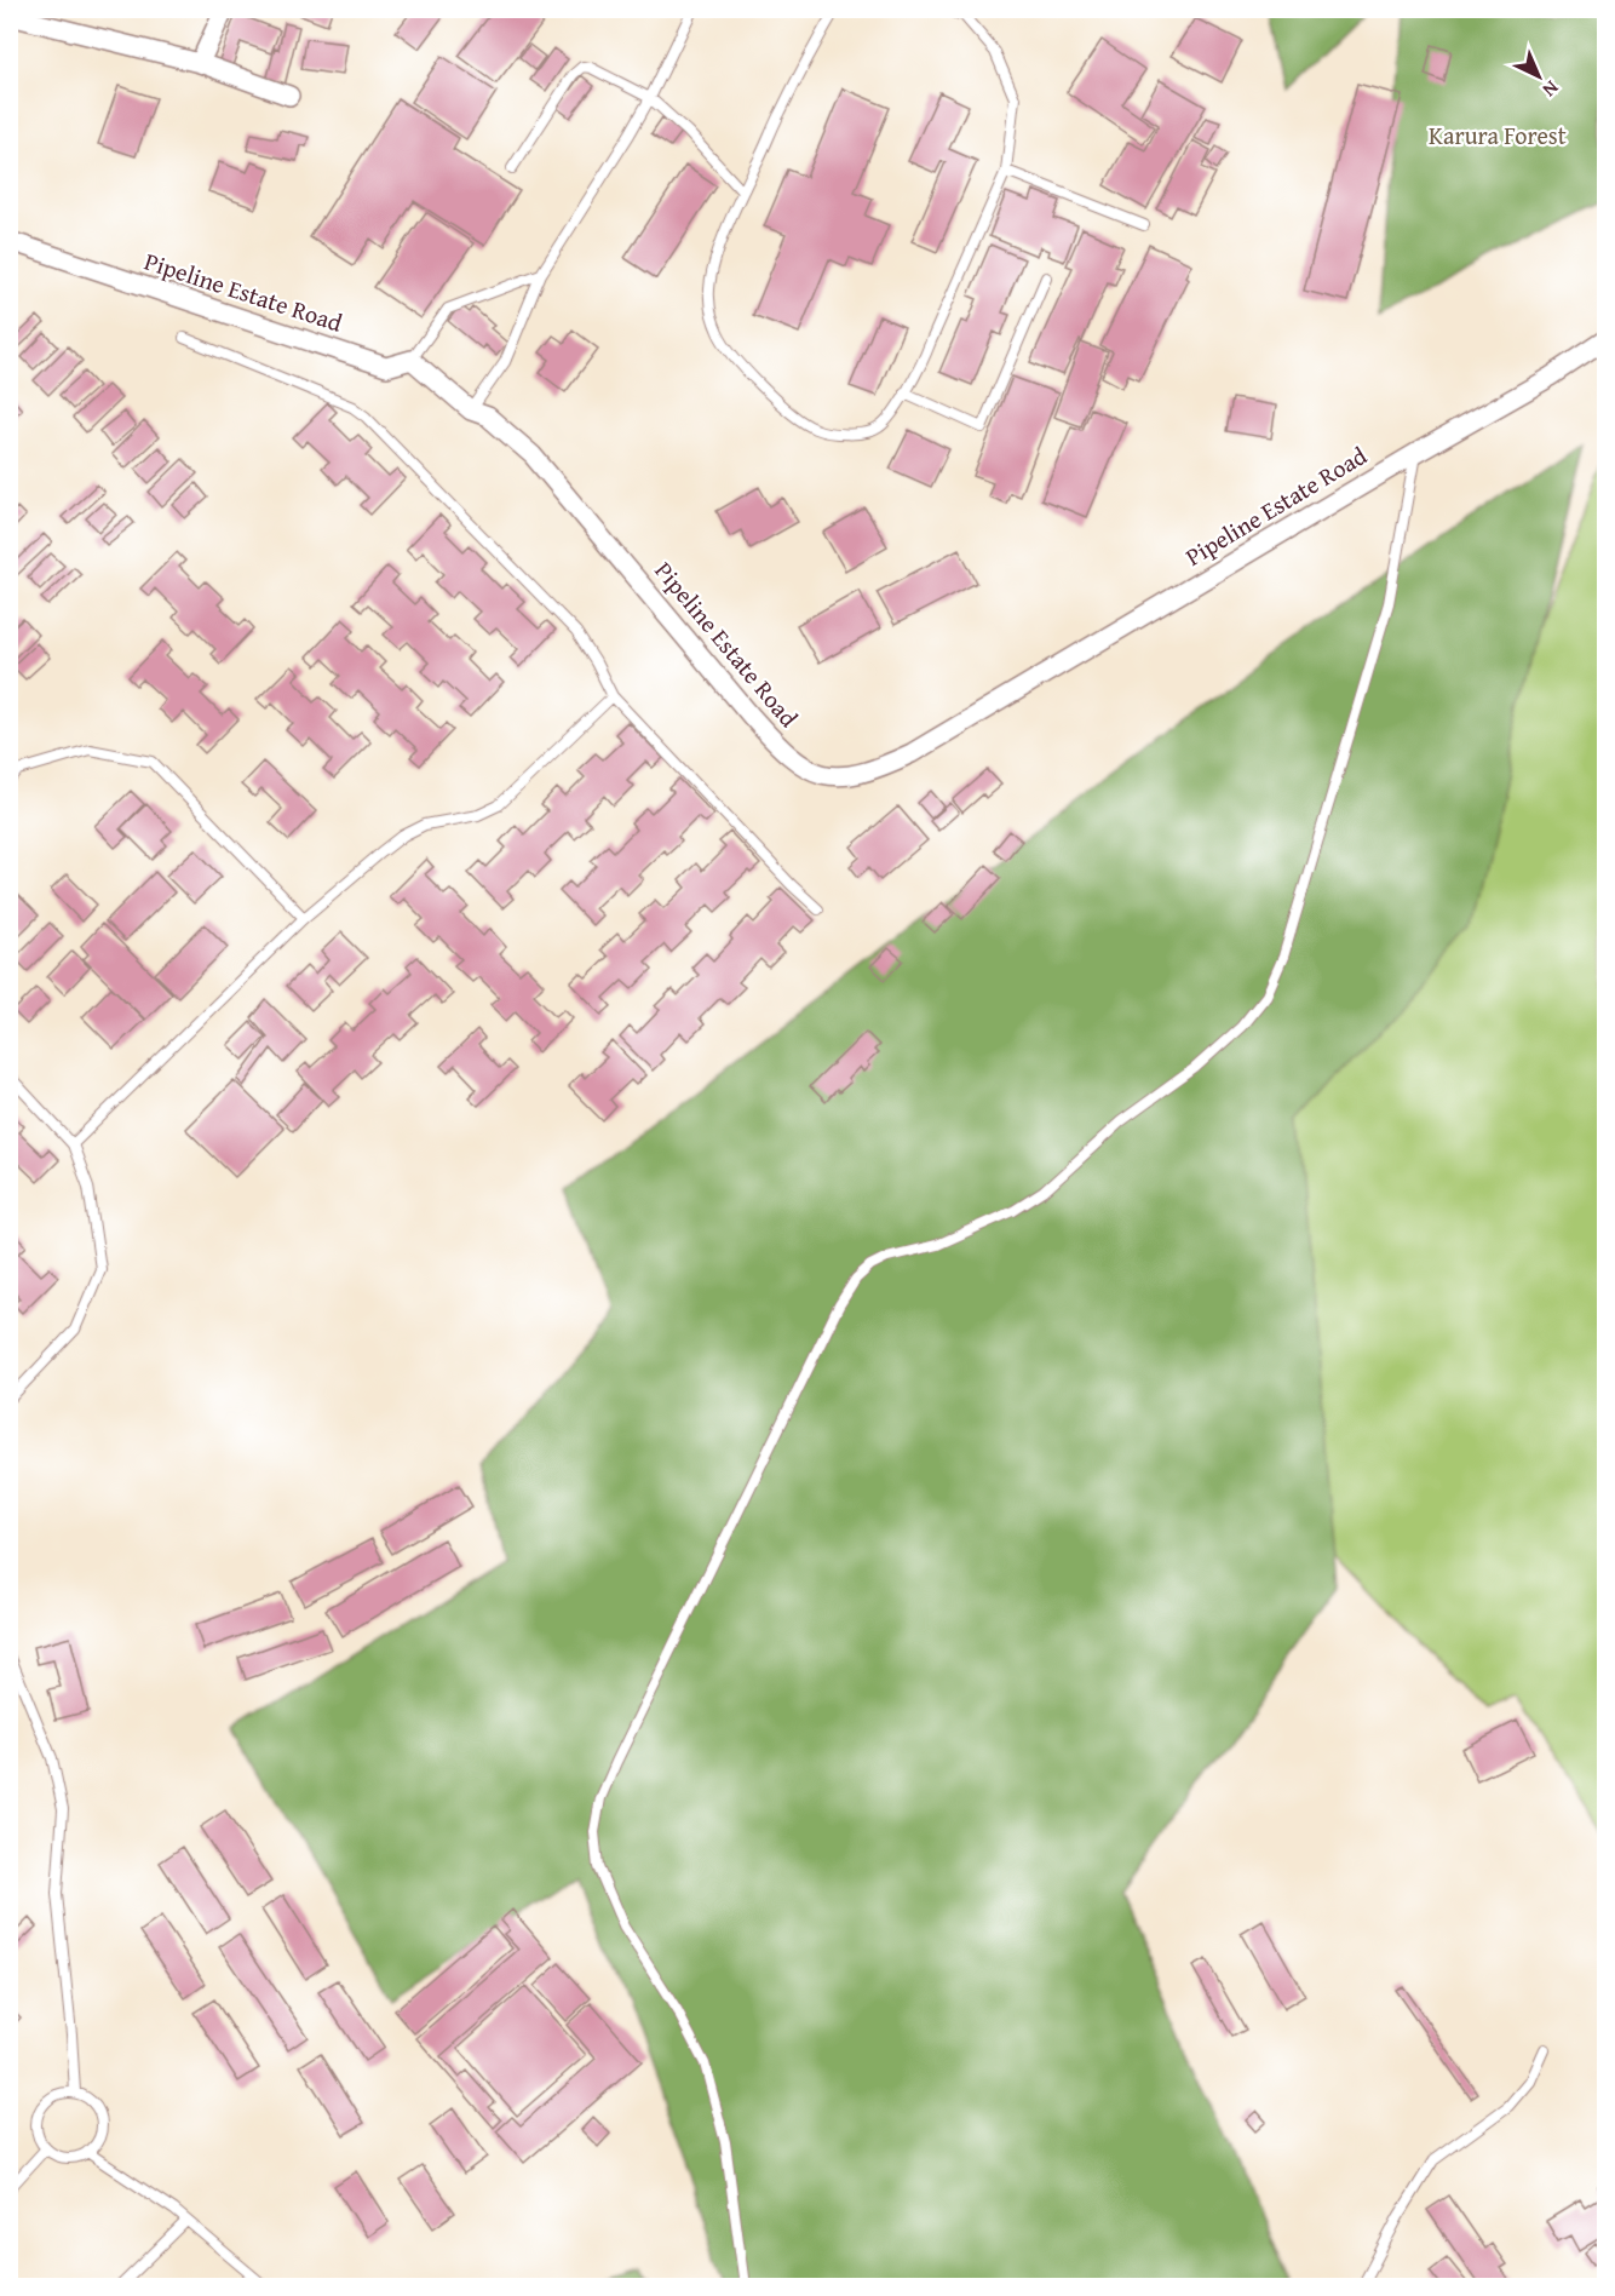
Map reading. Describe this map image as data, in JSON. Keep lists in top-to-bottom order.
{
  "streets": {
    "street": ["Pipeline Estate Road"]
  },
  "parks": ["Karura Forest"],
  "north": "bottom right"
}
